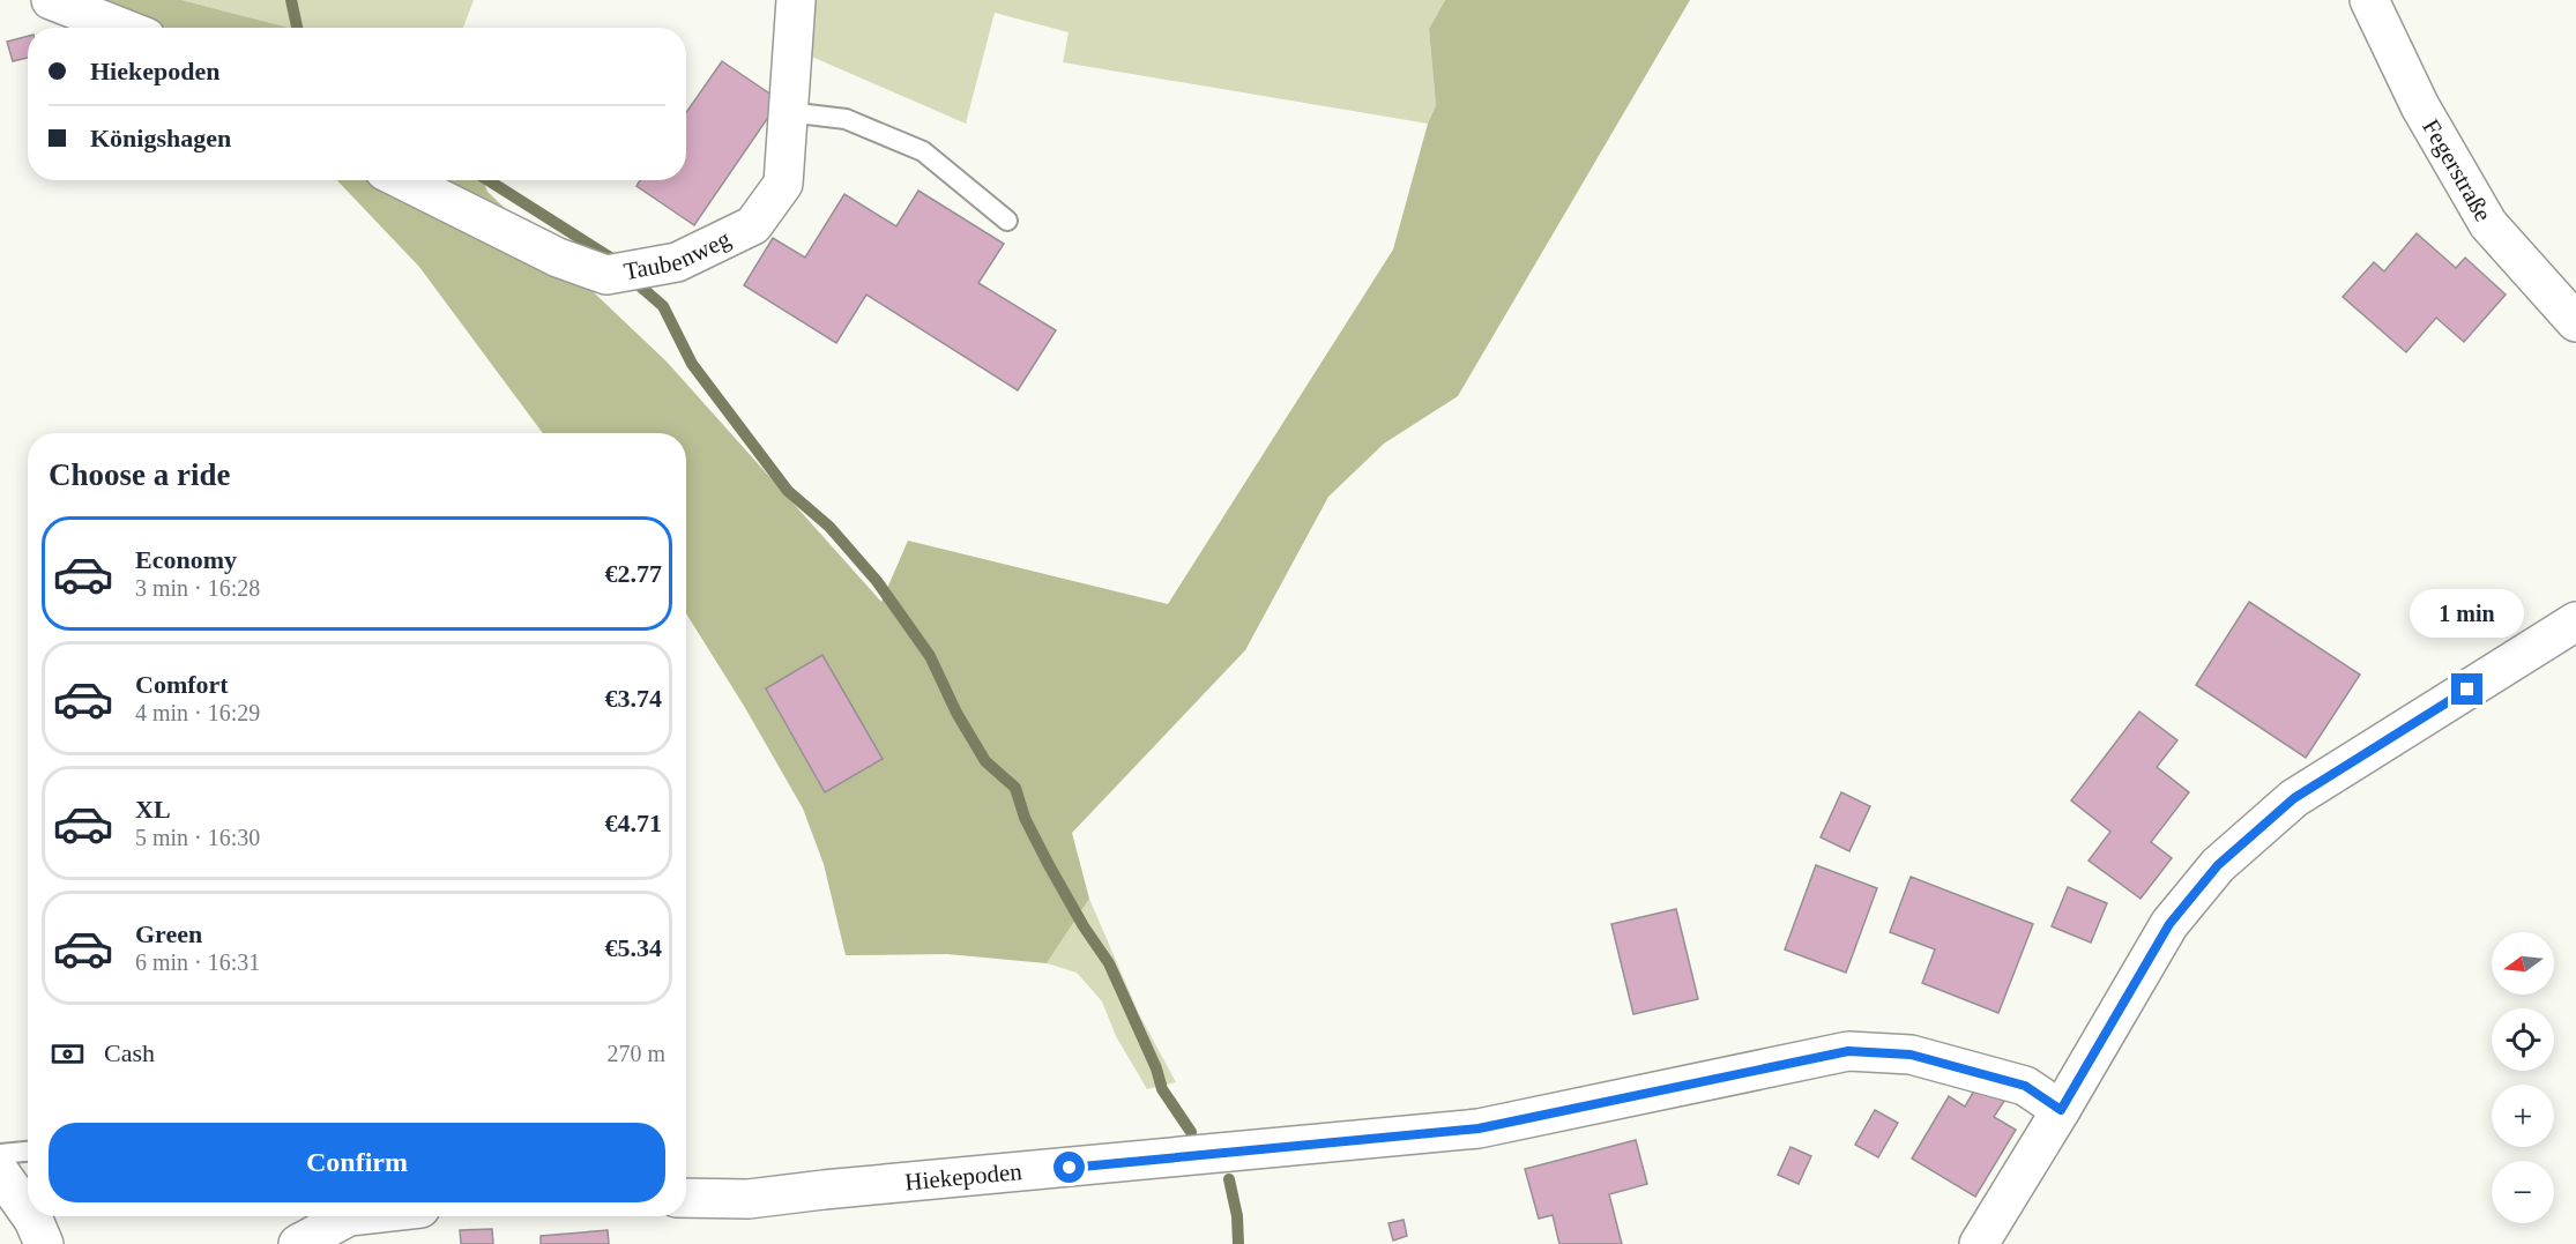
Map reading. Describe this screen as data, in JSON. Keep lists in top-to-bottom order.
{
  "streets": {
    "street": ["Fegerstraße", "Taubenweg", "Hiekepoden"]
  },
  "north": "left",
  "page": {
    "banner": ["Hiekepoden", "Königshagen"],
    "heading": "Choose a ride",
    "list": [
      {
        "name": "Economy",
        "note": "3 min · 16:28",
        "value": "€2.77"
      },
      {
        "name": "Comfort",
        "note": "4 min · 16:29",
        "value": "€3.74"
      },
      {
        "name": "XL",
        "note": "5 min · 16:30",
        "value": "€4.71"
      },
      {
        "name": "Green",
        "note": "6 min · 16:31",
        "value": "€5.34"
      }
    ],
    "bubble": "1 min",
    "map_buttons": ["+", "−"],
    "pay": ["Cash", "270 m"],
    "buttons": "Confirm"
  }
}
